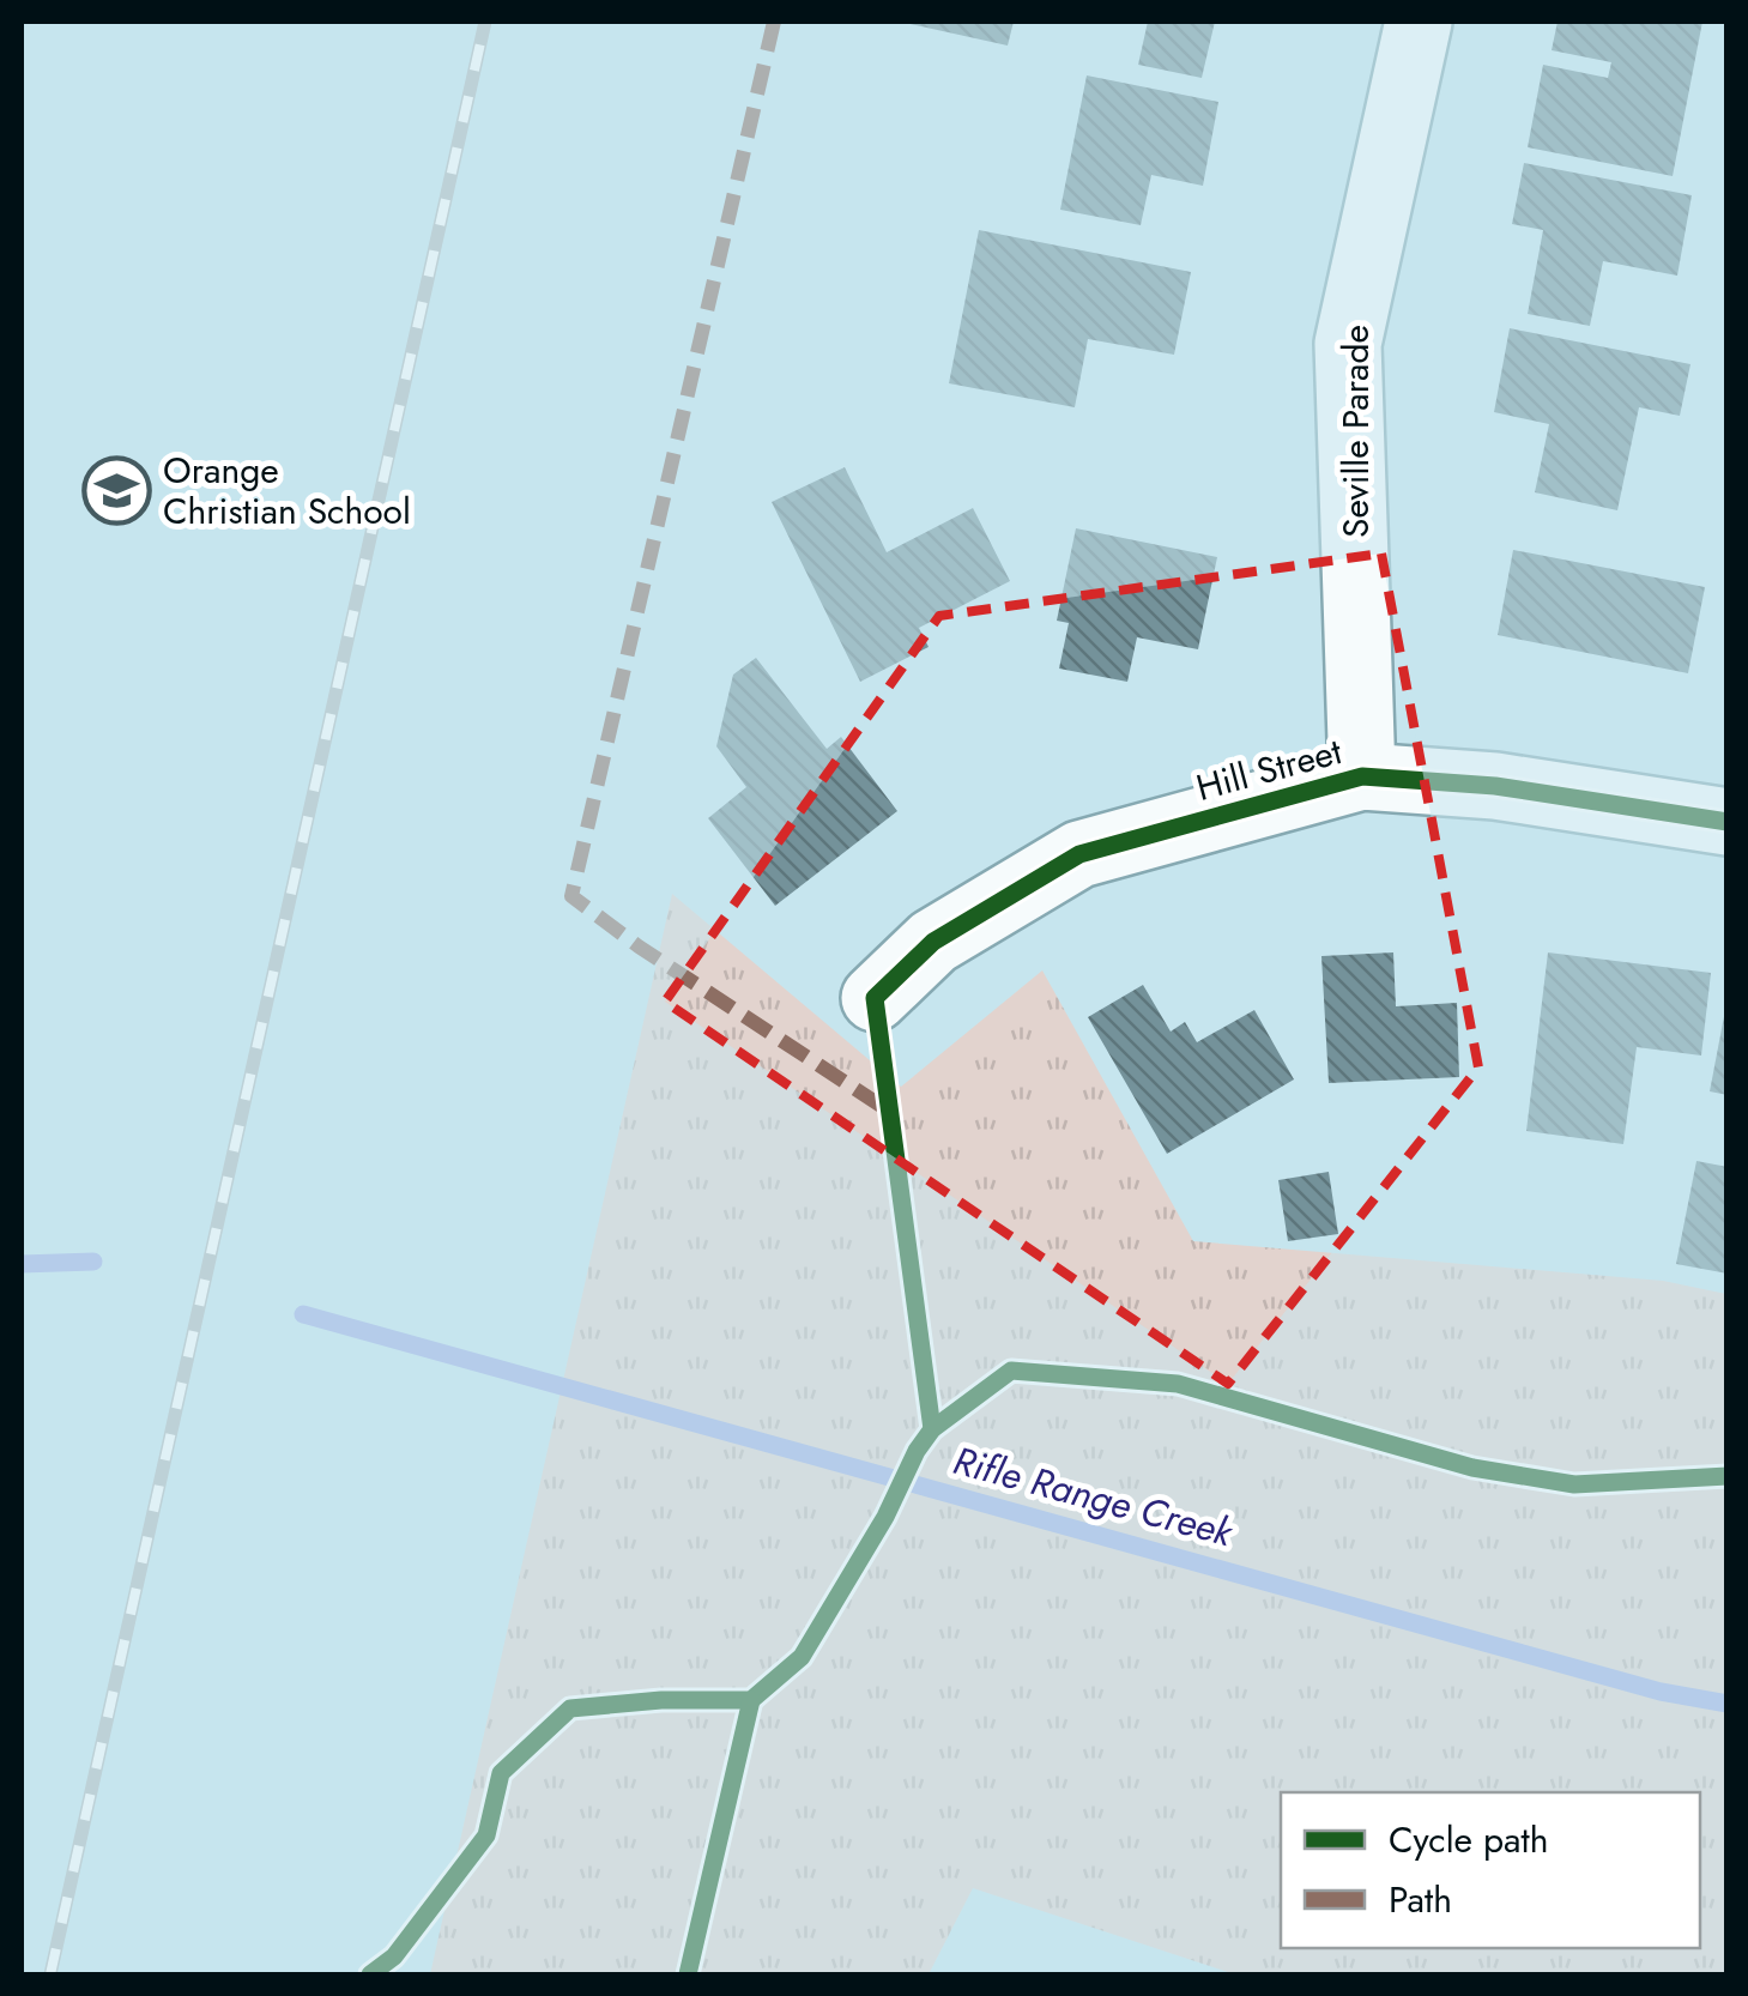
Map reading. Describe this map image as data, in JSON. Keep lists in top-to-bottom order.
{
  "streets": {
    "street": ["Seville Parade", "Hill Street"]
  },
  "crossings": [
    ["Seville Parade", "Hill Street"]
  ],
  "water": ["Rifle Range Creek"],
  "places": {
    "school or university": ["Orange Christian School"]
  },
  "legend": ["Cycle path", "Path"]
}
